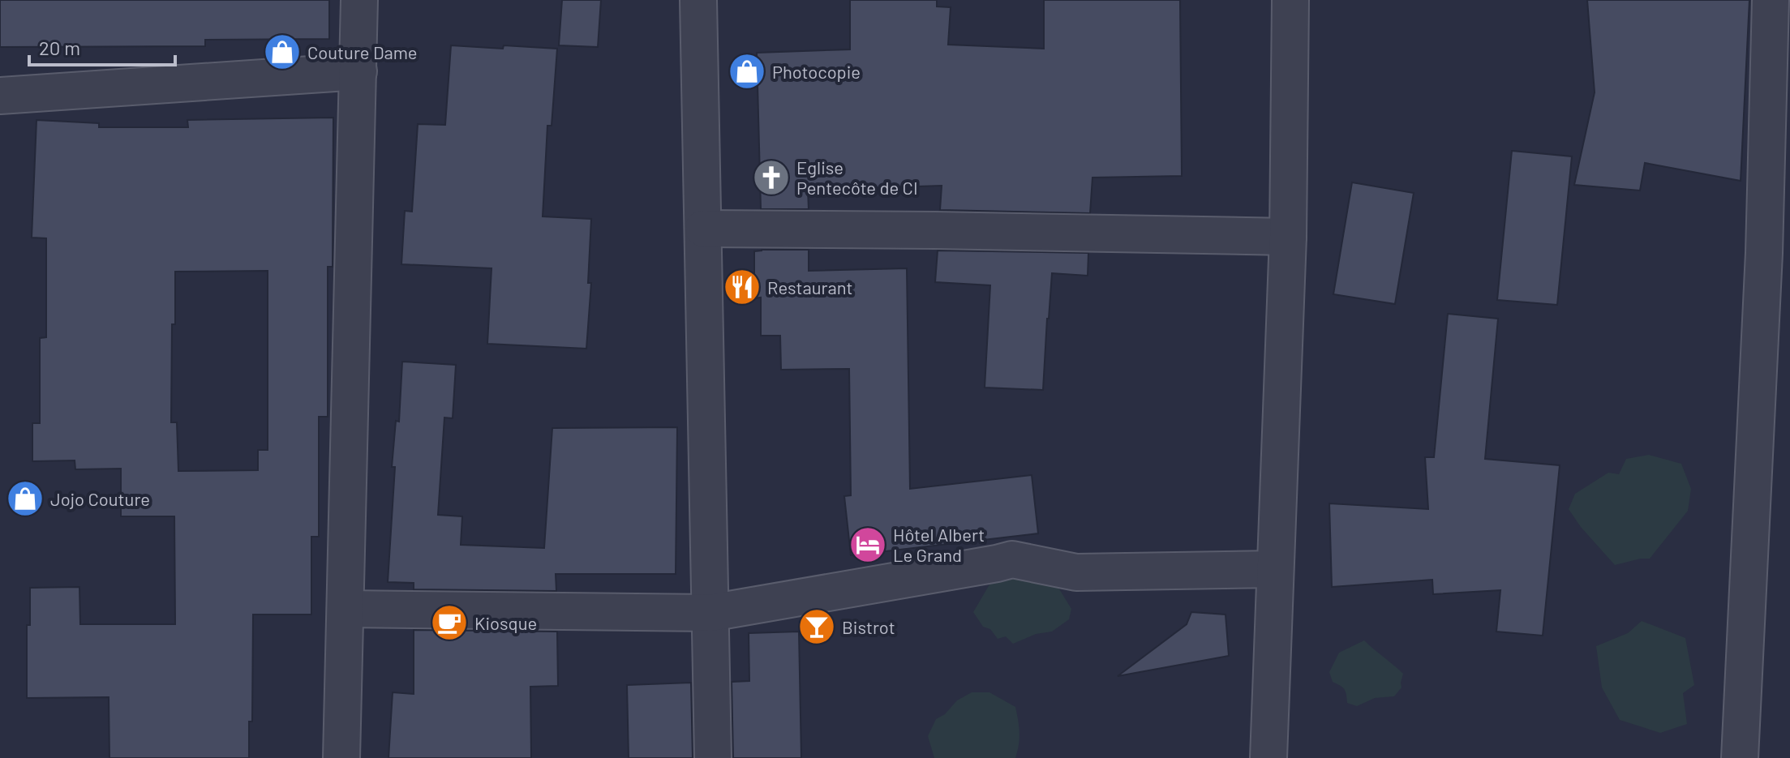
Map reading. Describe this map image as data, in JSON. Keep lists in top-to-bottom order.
{
  "places": {
    "shop": ["Couture Dame", "Photocopie", "Jojo Couture"],
    "church": ["Eglise Pentecôte de CI"],
    "restaurant": ["Restaurant"],
    "hotel": ["Hôtel Albert Le Grand"],
    "cafe": ["Kiosque"],
    "bar": ["Bistrot"]
  },
  "scale_bar": "20 m"
}
